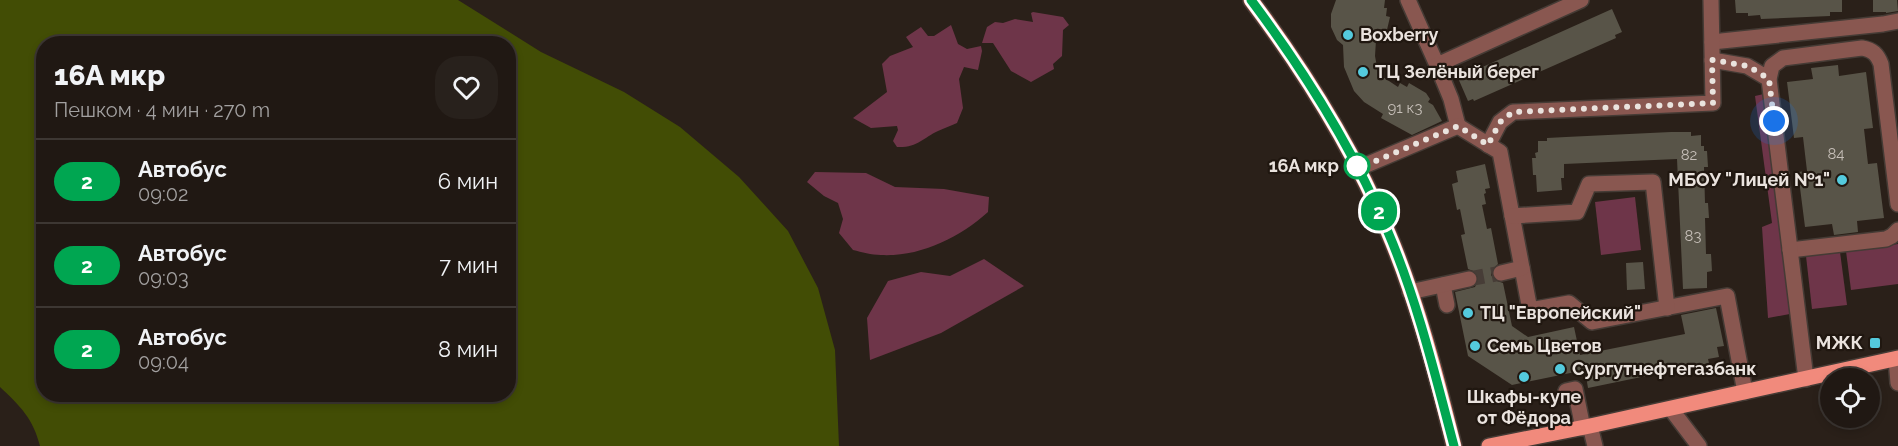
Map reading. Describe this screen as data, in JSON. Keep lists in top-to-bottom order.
{
  "places": {
    "other": [
      "Boxberry",
      "ТЦ Зелёный берег",
      "16А мкр",
      "МБОУ \"Лицей №1\"",
      "ТЦ \"Европейский\"",
      "Семь Цветов",
      "Сургутнефтегазбанк",
      "Шкафы-купе от Фёдора"
    ],
    "transit": ["МЖК"]
  },
  "lines": ["bus line 2"],
  "house_numbers": [
    "91 к3",
    "84",
    "82",
    "83"
  ],
  "page": {
    "on_map": "2",
    "heading": ["16А мкр", "Пешком · 4 мин · 270 m"],
    "list": [
      {
        "mark": "2",
        "name": "Автобус",
        "note": "09:02",
        "value": "6 мин"
      },
      {
        "mark": "2",
        "name": "Автобус",
        "note": "09:03",
        "value": "7 мин"
      },
      {
        "mark": "2",
        "name": "Автобус",
        "note": "09:04",
        "value": "8 мин"
      }
    ]
  }
}
